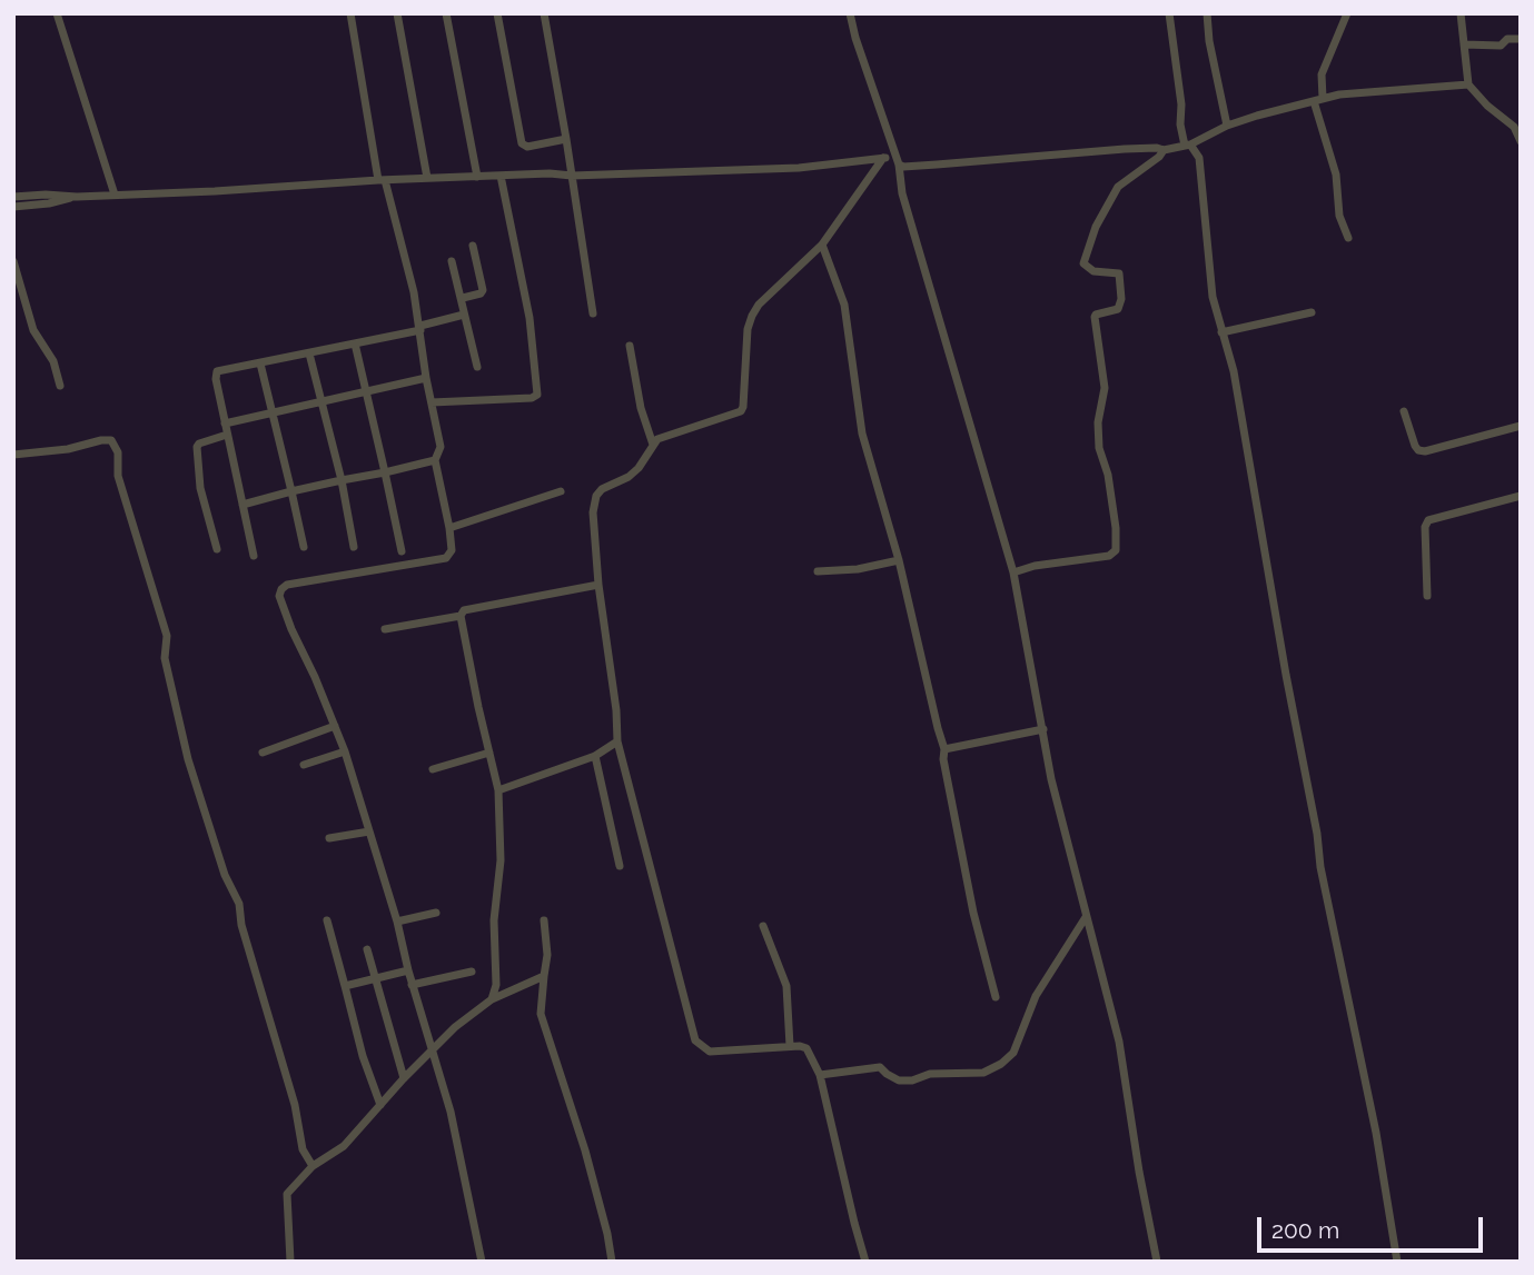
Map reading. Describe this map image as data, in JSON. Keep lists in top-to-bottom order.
{
  "scale_bar": "200 m"
}
